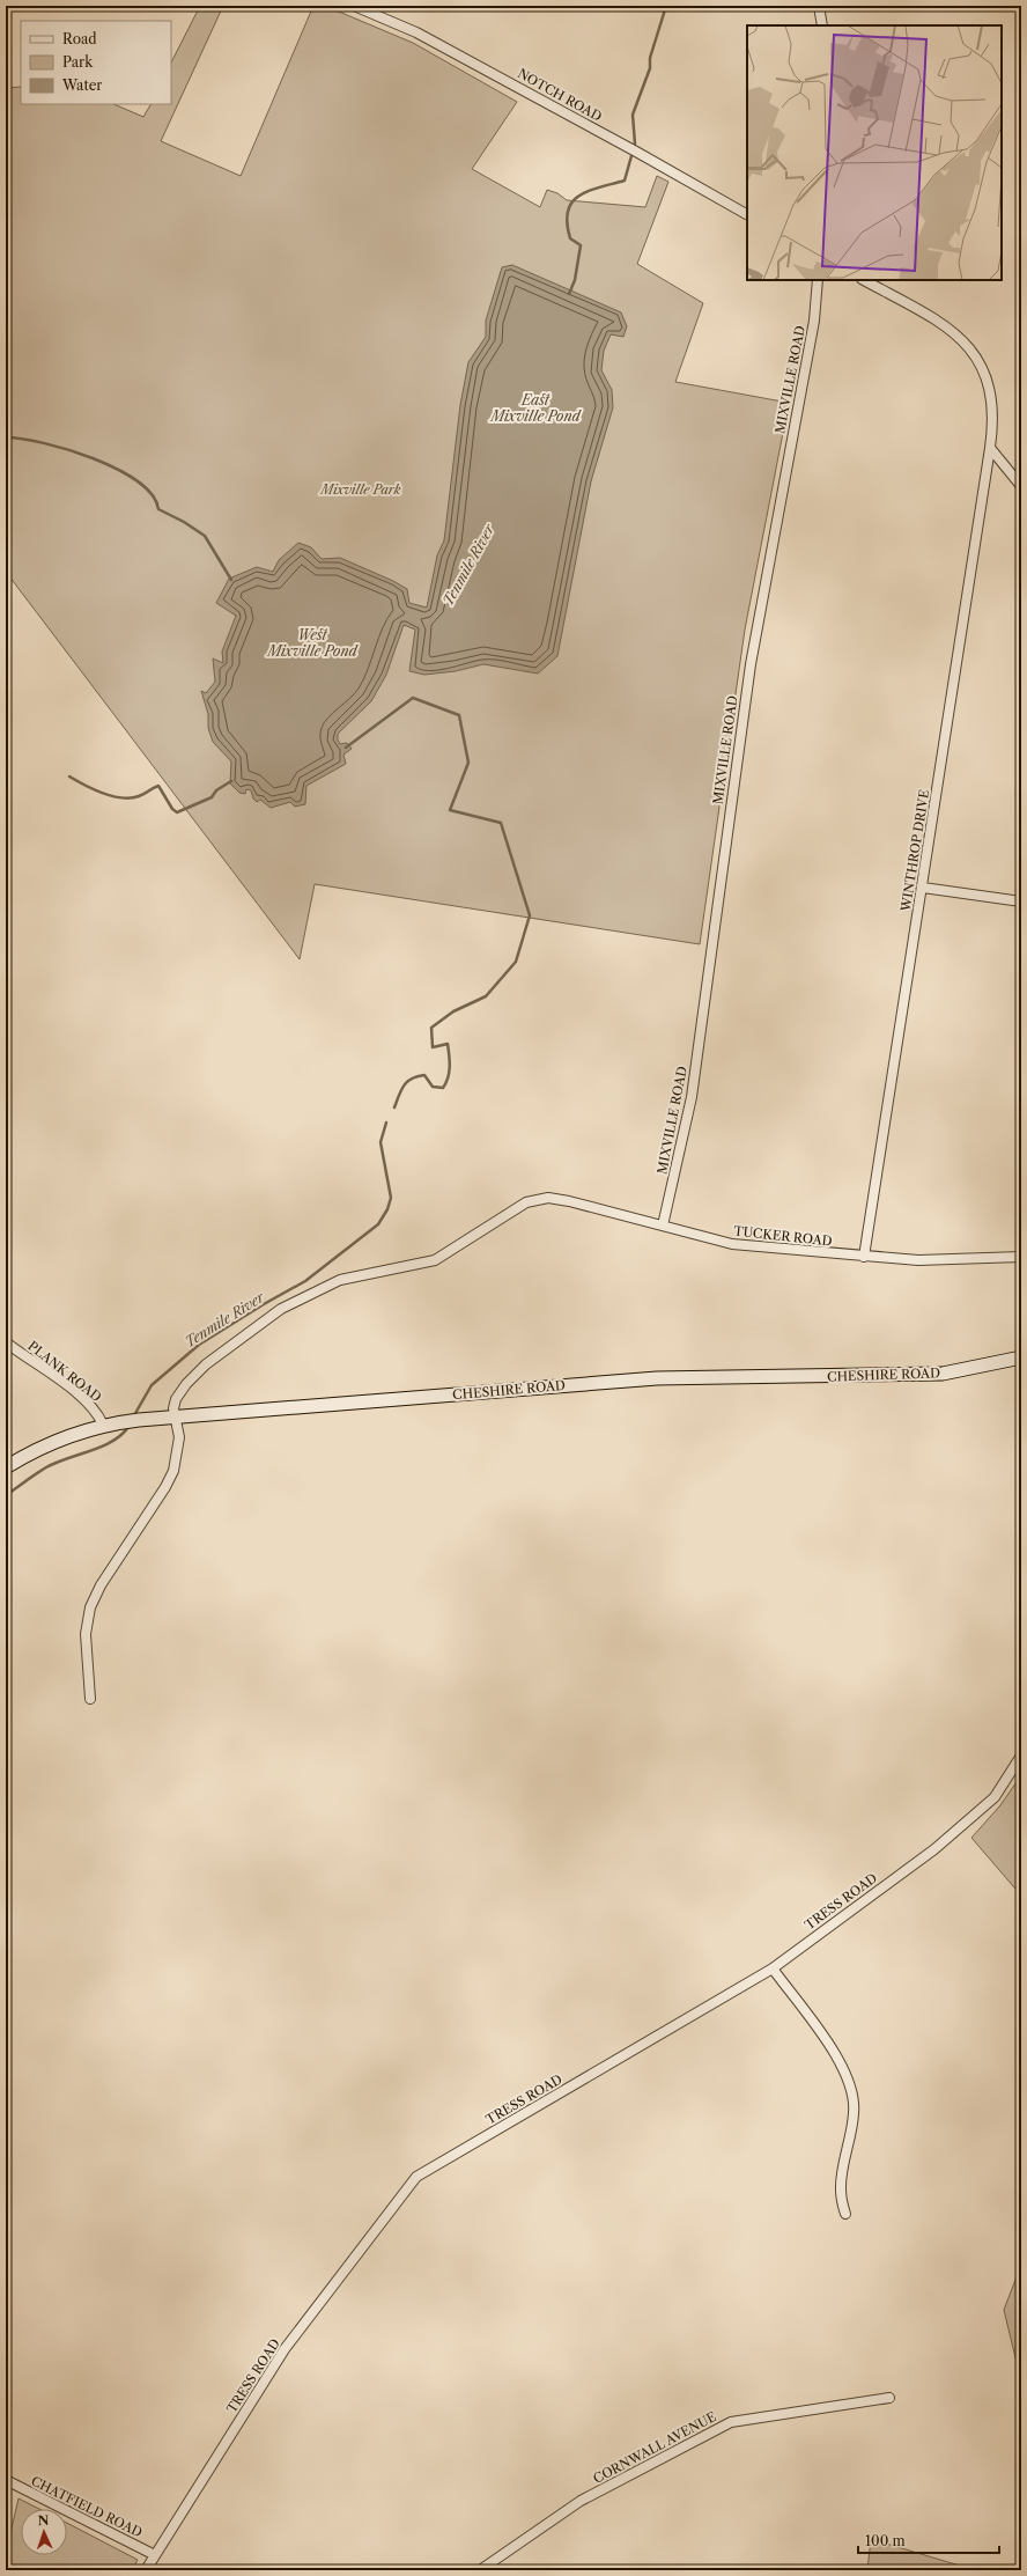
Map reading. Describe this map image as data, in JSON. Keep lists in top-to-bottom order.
{
  "streets": {
    "main road": ["CHESHIRE ROAD"],
    "street": [
      "NOTCH ROAD",
      "MIXVILLE ROAD",
      "WINTHROP DRIVE",
      "TUCKER ROAD",
      "PLANK ROAD",
      "TRESS ROAD",
      "CORNWALL AVENUE",
      "CHATFIELD ROAD"
    ]
  },
  "crossings": [
    ["MIXVILLE ROAD", "TUCKER ROAD"],
    ["WINTHROP DRIVE", "TUCKER ROAD"],
    ["TUCKER ROAD", "CHESHIRE ROAD"],
    ["PLANK ROAD", "CHESHIRE ROAD"],
    ["TRESS ROAD", "CHATFIELD ROAD"]
  ],
  "water": ["East Mixville Pond", "Tenmile River", "West Mixville Pond"],
  "parks": ["Mixville Park"],
  "legend": ["Road", "Park", "Water"],
  "scale_bar": "100 m",
  "north": "top"
}
